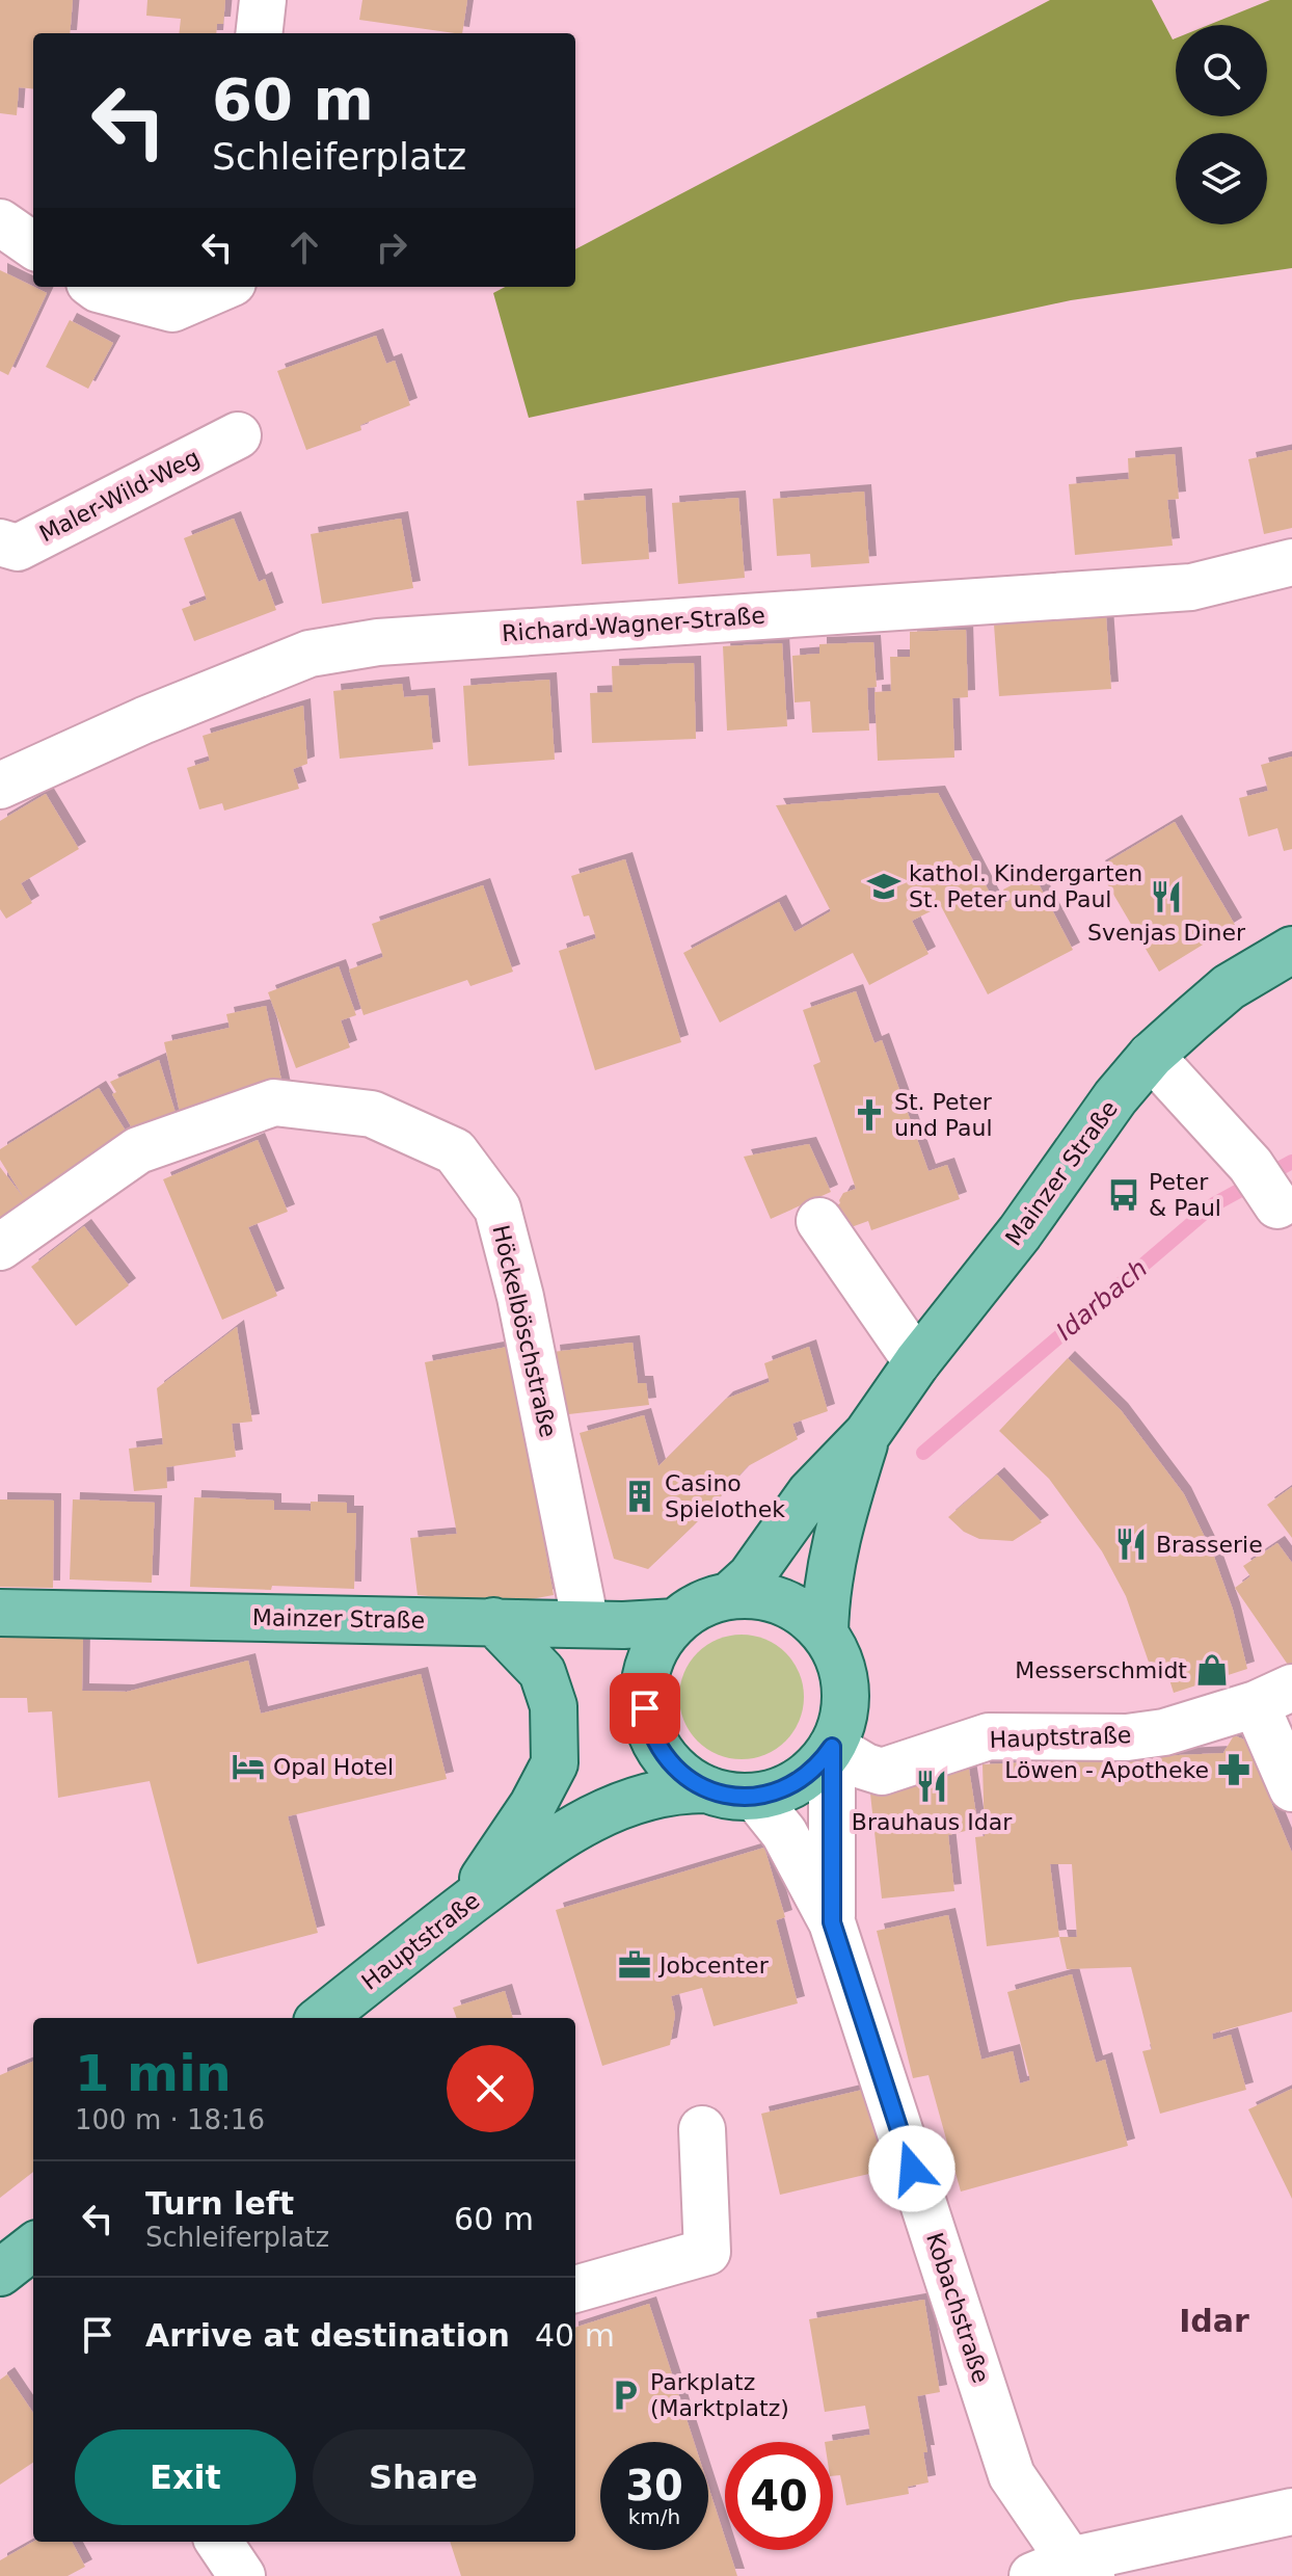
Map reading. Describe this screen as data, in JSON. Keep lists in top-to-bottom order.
{
  "streets": {
    "main road": ["Mainzer Straße", "Hauptstraße"],
    "street": [
      "Maler-Wild-Weg",
      "Richard-Wagner-Straße",
      "Höckelböschstraße",
      "Kobachstraße"
    ]
  },
  "crossings": [
    ["Mainzer Straße", "Höckelböschstraße"],
    ["Mainzer Straße", "Hauptstraße"],
    ["Mainzer Straße", "Kobachstraße"],
    ["Hauptstraße", "Kobachstraße"]
  ],
  "districts": ["Idar"],
  "water": ["Idarbach"],
  "places": {
    "school or university": ["kathol. Kindergarten St. Peter und Paul"],
    "restaurant": ["Svenjas Diner", "Brasserie", "Brauhaus Idar"],
    "church": ["St. Peter und Paul"],
    "bus stop": ["Peter & Paul"],
    "building": ["Casino Spielothek"],
    "shop": ["Messerschmidt"],
    "hotel": ["Opal Hotel"],
    "pharmacy": ["Löwen - Apotheke"],
    "office": ["Jobcenter"],
    "parking": ["Parkplatz (Marktplatz)"]
  },
  "page": {
    "turn": ["60 m", "Schleiferplatz"],
    "heading": ["1 min", "100 m · 18:16"],
    "list": [
      {
        "name": "Turn left",
        "note": "Schleiferplatz",
        "value": "60 m"
      },
      {
        "name": "Arrive at destination",
        "value": "40 m"
      }
    ],
    "buttons": ["Exit", "Share"],
    "speed": "30 km/h",
    "limit": "40"
  }
}
